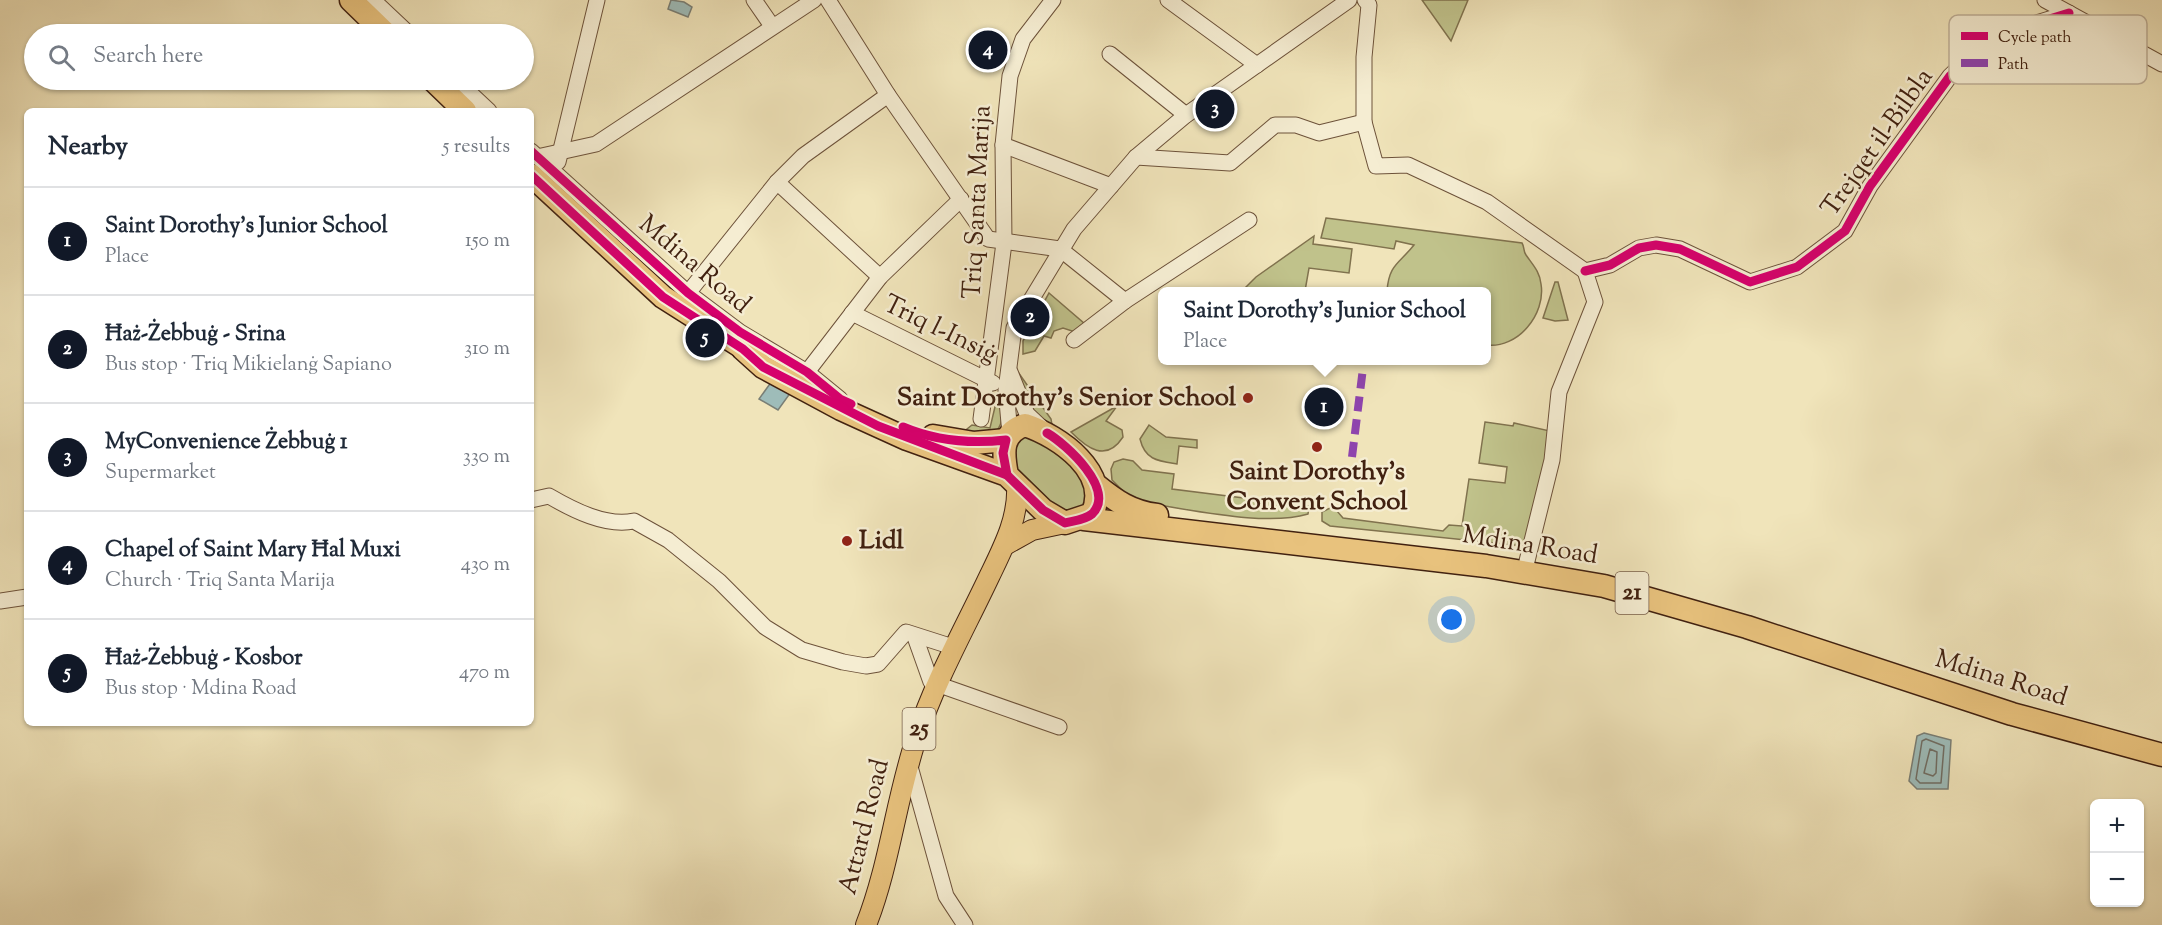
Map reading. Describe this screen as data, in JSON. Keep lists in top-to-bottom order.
{
  "streets": {
    "highway": ["Mdina Road", "21"],
    "main road": ["25", "Attard Road"],
    "street": ["Trejqet il-Bilbla", "Triq Santa Marija", "Triq l-Insiġ"]
  },
  "crossings": [
    ["Triq Santa Marija", "Triq l-Insiġ"],
    ["Mdina Road", "Attard Road"]
  ],
  "places": ["Saint Dorothy's Senior School", "Saint Dorothy's Convent School", "Lidl"],
  "legend": ["Cycle path", "Path"],
  "page": {
    "search": "Search here",
    "pins": [
      "4",
      "3",
      "2",
      "5",
      "1"
    ],
    "heading": ["Nearby", "5 results"],
    "list": [
      {
        "mark": "1",
        "name": "Saint Dorothy's Junior School",
        "note": "Place",
        "value": "150 m"
      },
      {
        "mark": "2",
        "name": "Ħaż-Żebbuġ - Srina",
        "note": "Bus stop · Triq Mikielanġ Sapiano",
        "value": "310 m"
      },
      {
        "mark": "3",
        "name": "MyConvenience Żebbuġ 1",
        "note": "Supermarket",
        "value": "330 m"
      },
      {
        "mark": "4",
        "name": "Chapel of Saint Mary Ħal Muxi",
        "note": "Church · Triq Santa Marija",
        "value": "430 m"
      },
      {
        "mark": "5",
        "name": "Ħaż-Żebbuġ - Kosbor",
        "note": "Bus stop · Mdina Road",
        "value": "470 m"
      }
    ],
    "popup": ["Saint Dorothy's Junior School", "Place"],
    "map_buttons": ["+", "−"]
  }
}
